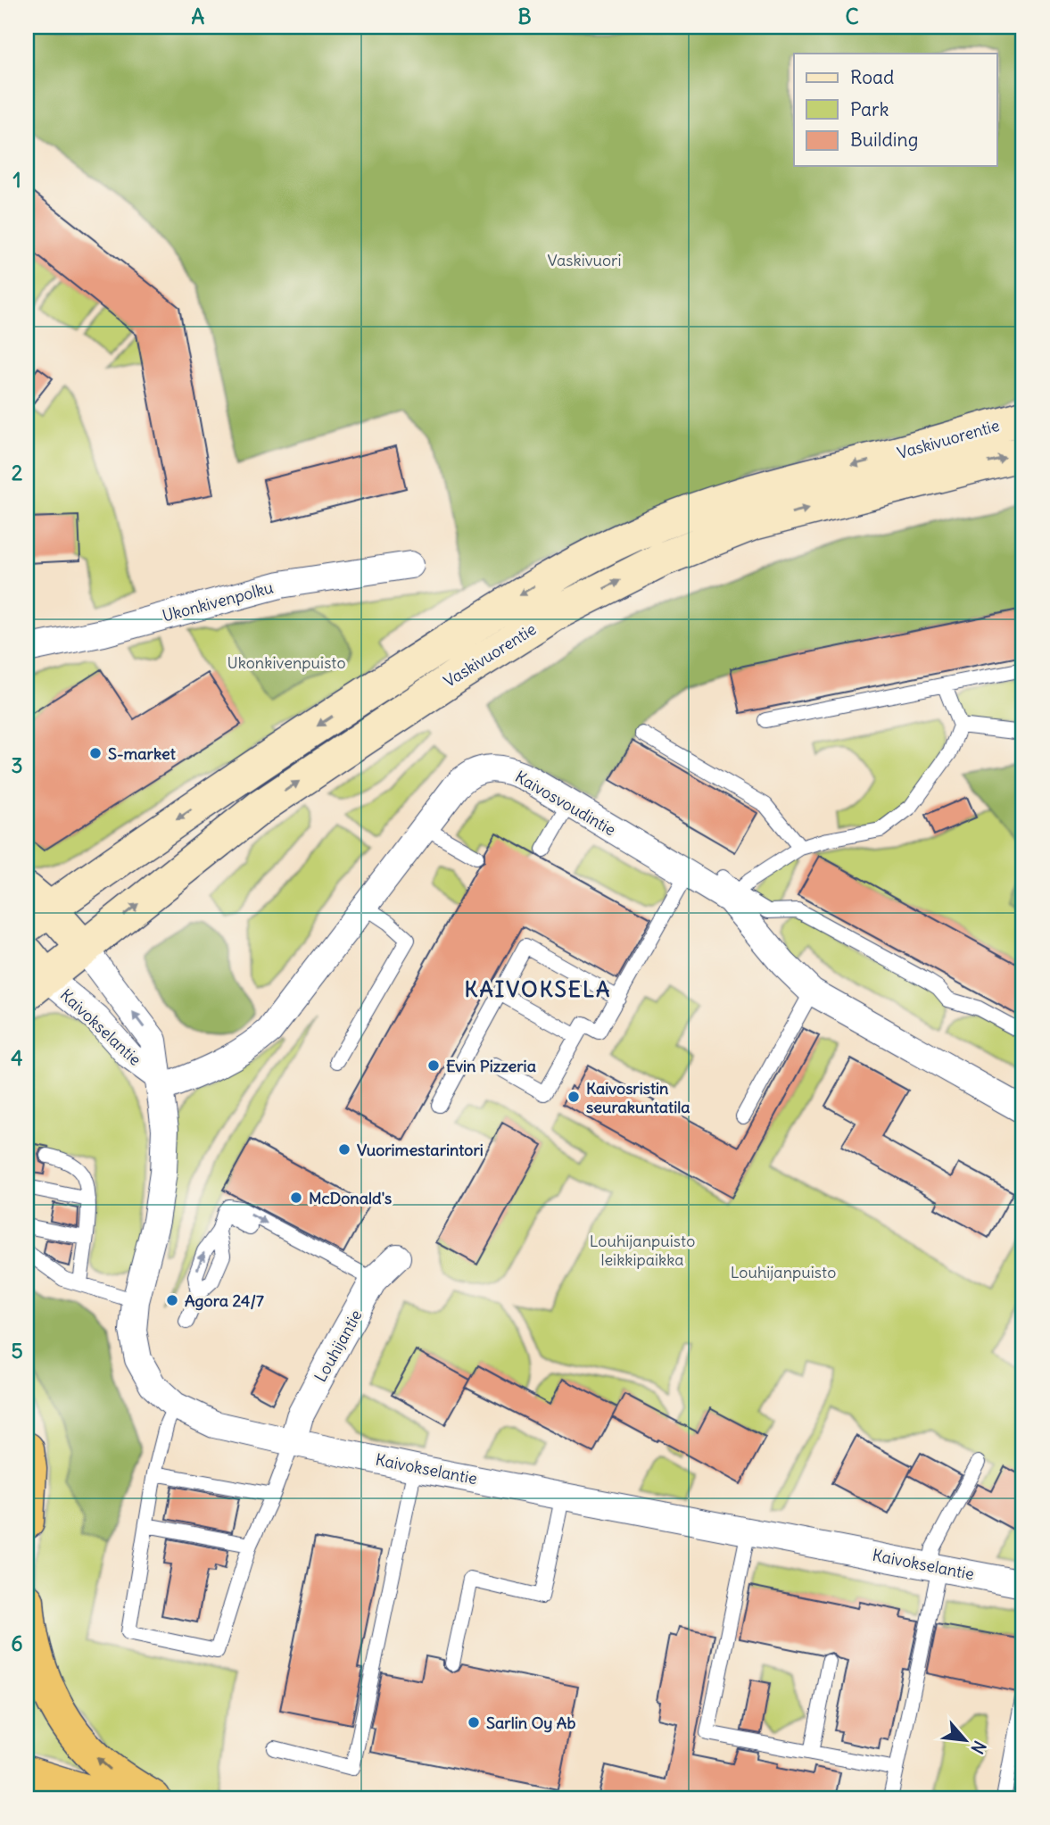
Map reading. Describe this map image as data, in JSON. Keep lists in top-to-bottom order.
{
  "streets": {
    "main road": ["Vaskivuorentie"],
    "street": [
      "Ukonkivenpolku",
      "Kaivosvoudintie",
      "Kaivokselantie",
      "Louhijantie"
    ]
  },
  "crossings": [
    ["Vaskivuorentie", "Kaivokselantie"],
    ["Kaivosvoudintie", "Kaivokselantie"],
    ["Kaivokselantie", "Louhijantie"]
  ],
  "districts": ["KAIVOKSELA"],
  "parks": [
    "Vaskivuori",
    "Ukonkivenpuisto",
    "Louhijanpuisto leikkipaikka",
    "Louhijanpuisto"
  ],
  "places": [
    "S-market",
    "Evin Pizzeria",
    "Kaivosristin seurakuntatila",
    "Vuorimestarintori",
    "McDonald's",
    "Agora 24/7",
    "Sarlin Oy Ab"
  ],
  "legend": ["Road", "Park", "Building"],
  "north": "bottom right",
  "grid": {
    "columns": ["A", "B", "C"],
    "rows": [
      "1",
      "2",
      "3",
      "4",
      "5",
      "6"
    ]
  }
}
